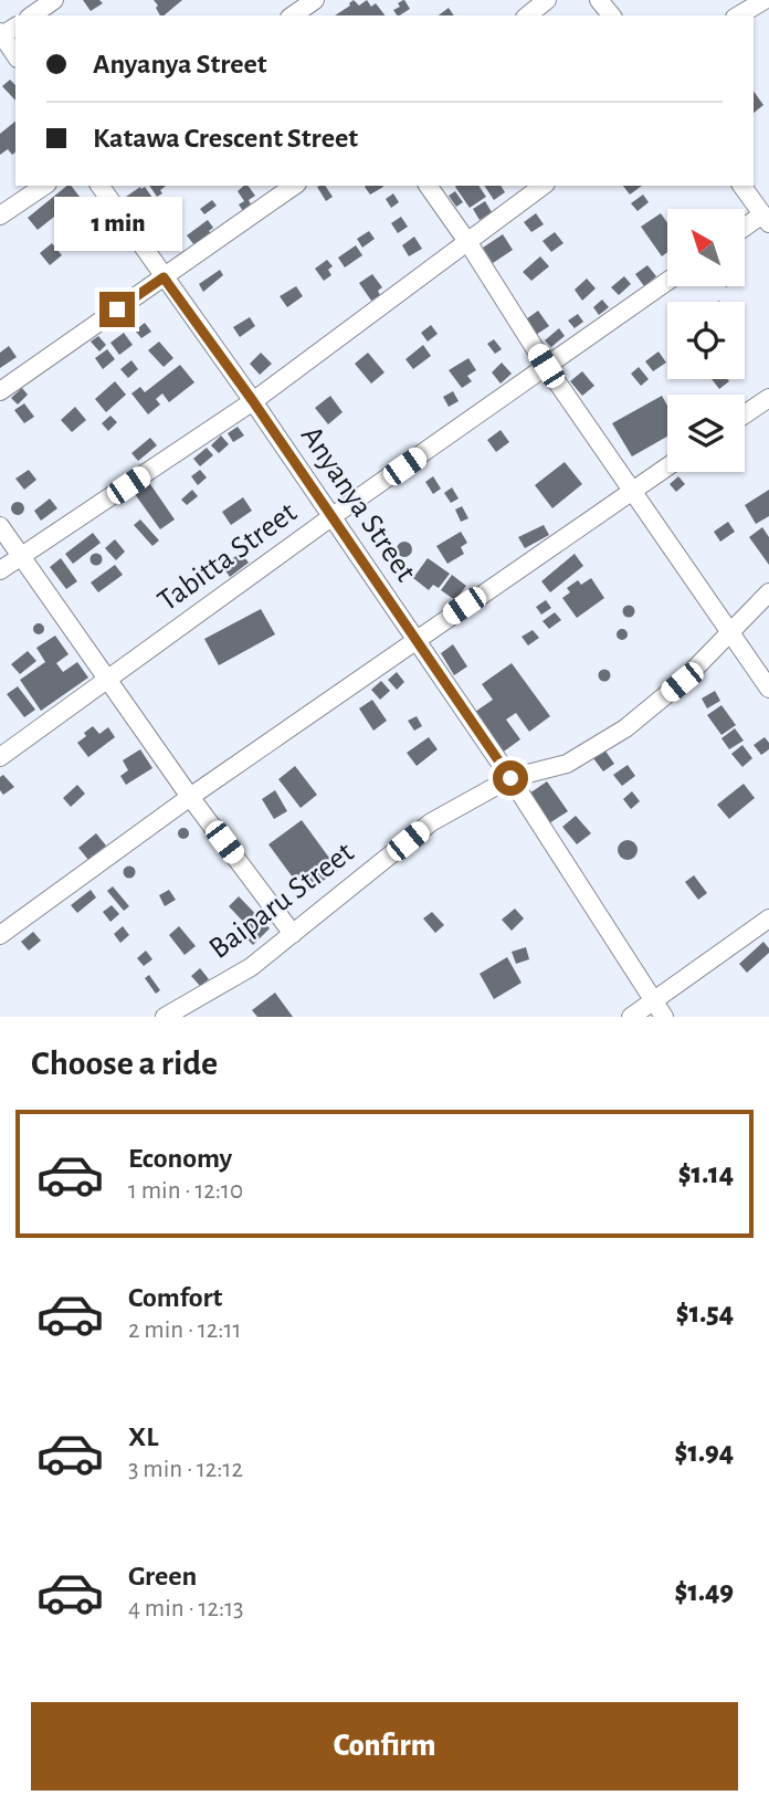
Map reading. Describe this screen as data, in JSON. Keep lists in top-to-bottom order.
{
  "streets": {
    "street": ["Anyanya Street", "Tabitta Street", "Baiparu Street"]
  },
  "crossings": [
    ["Anyanya Street", "Tabitta Street"],
    ["Anyanya Street", "Baiparu Street"]
  ],
  "north": "top left",
  "page": {
    "banner": ["Anyanya Street", "Katawa Crescent Street"],
    "bubble": "1 min",
    "heading": "Choose a ride",
    "list": [
      {
        "name": "Economy",
        "note": "1 min · 12:10",
        "value": "$1.14"
      },
      {
        "name": "Comfort",
        "note": "2 min · 12:11",
        "value": "$1.54"
      },
      {
        "name": "XL",
        "note": "3 min · 12:12",
        "value": "$1.94"
      },
      {
        "name": "Green",
        "note": "4 min · 12:13",
        "value": "$1.49"
      }
    ],
    "buttons": "Confirm"
  }
}
